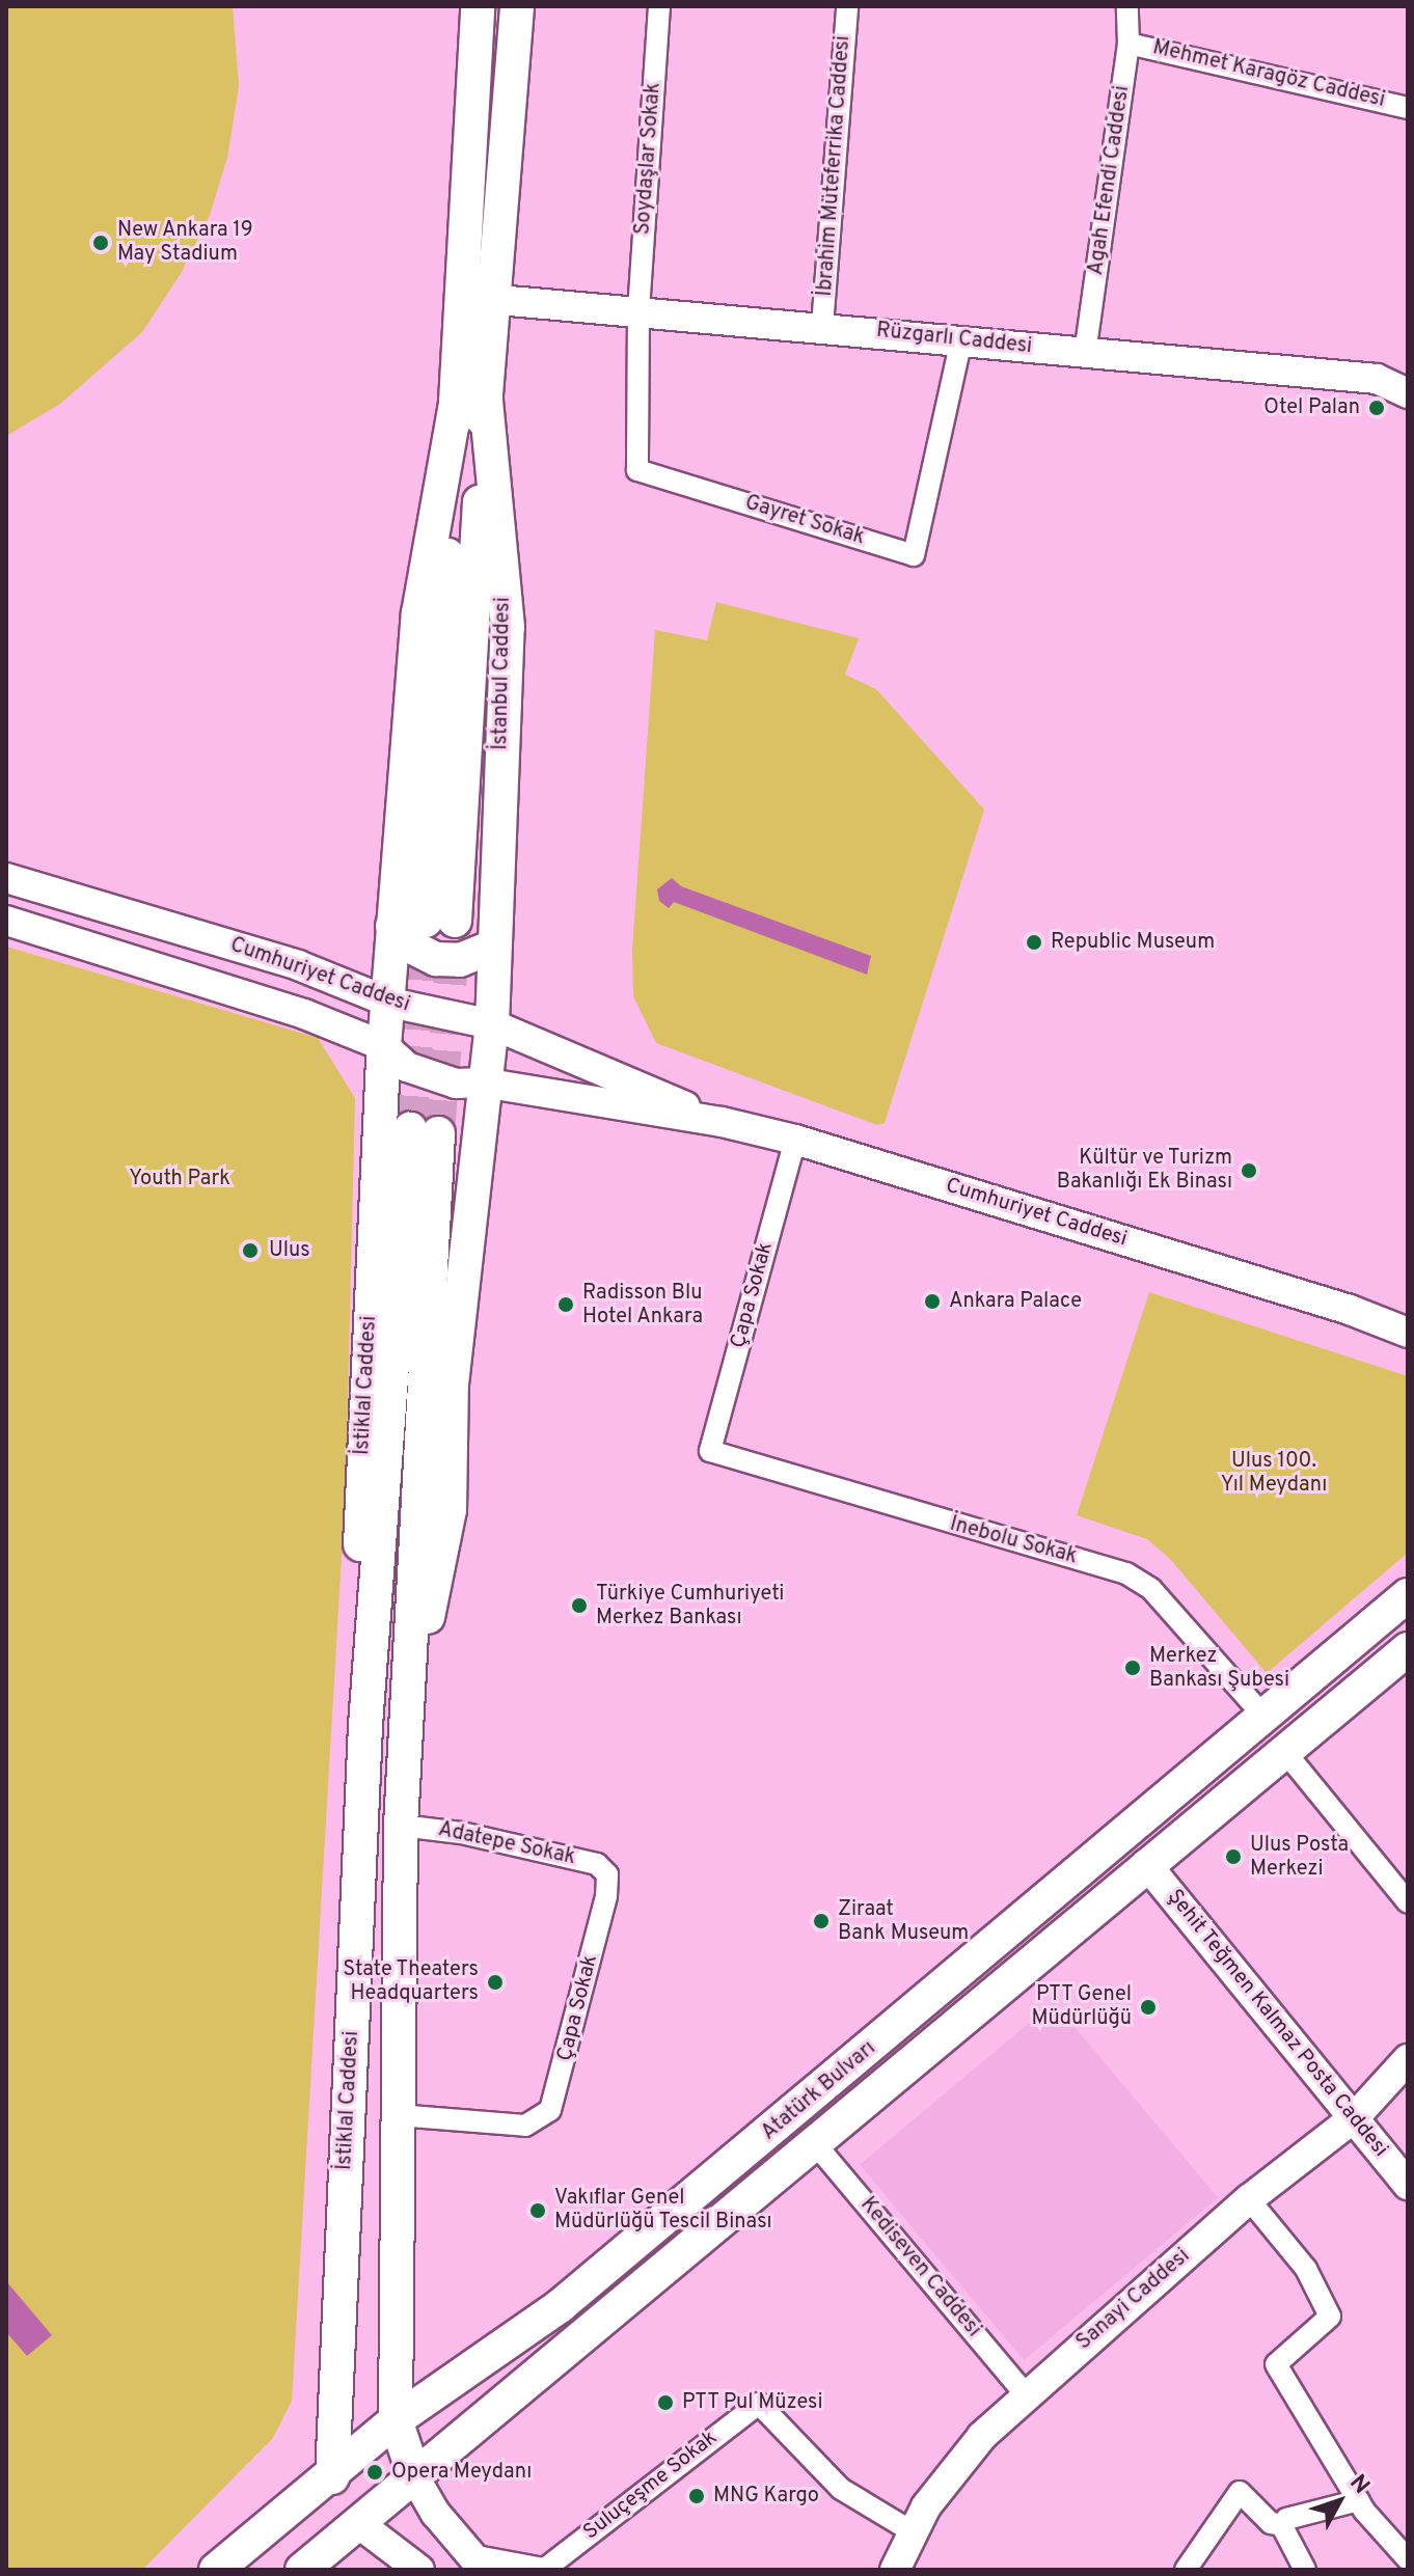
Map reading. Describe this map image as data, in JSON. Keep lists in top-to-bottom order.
{
  "streets": {
    "main road": [
      "Rüzgarlı Caddesi",
      "İstanbul Caddesi",
      "Cumhuriyet Caddesi",
      "İstiklal Caddesi",
      "Şehit Teğmen Kalmaz Posta Caddesi",
      "Atatürk Bulvarı",
      "Sanayi Caddesi"
    ],
    "street": [
      "Mehmet Karagöz Caddesi",
      "Soydaşlar Sokak",
      "İbrahim Müteferrika Caddesi",
      "Agah Efendi Caddesi",
      "Gayret Sokak",
      "Çapa Sokak",
      "İnebolu Sokak",
      "Adatepe Sokak",
      "Kediseven Caddesi",
      "Suluçeşme Sokak"
    ]
  },
  "crossings": [
    ["Mehmet Karagöz Caddesi", "Agah Efendi Caddesi"],
    ["Soydaşlar Sokak", "Rüzgarlı Caddesi"],
    ["Soydaşlar Sokak", "Gayret Sokak"],
    ["İbrahim Müteferrika Caddesi", "Rüzgarlı Caddesi"],
    ["Agah Efendi Caddesi", "Rüzgarlı Caddesi"],
    ["Rüzgarlı Caddesi", "Gayret Sokak"],
    ["Rüzgarlı Caddesi", "İstanbul Caddesi"],
    ["İstanbul Caddesi", "Cumhuriyet Caddesi"],
    ["İstanbul Caddesi", "İstiklal Caddesi"],
    ["Cumhuriyet Caddesi", "Çapa Sokak"],
    ["Cumhuriyet Caddesi", "İstiklal Caddesi"],
    ["Çapa Sokak", "İstiklal Caddesi"],
    ["Çapa Sokak", "İnebolu Sokak"],
    ["Çapa Sokak", "Adatepe Sokak"],
    ["İstiklal Caddesi", "Adatepe Sokak"],
    ["İstiklal Caddesi", "Atatürk Bulvarı"],
    ["İnebolu Sokak", "Atatürk Bulvarı"],
    ["Şehit Teğmen Kalmaz Posta Caddesi", "Atatürk Bulvarı"],
    ["Şehit Teğmen Kalmaz Posta Caddesi", "Sanayi Caddesi"],
    ["Atatürk Bulvarı", "Kediseven Caddesi"],
    ["Kediseven Caddesi", "Sanayi Caddesi"],
    ["Sanayi Caddesi", "Suluçeşme Sokak"]
  ],
  "parks": ["Youth Park", "Ulus 100. Yıl Meydanı"],
  "places": [
    "New Ankara 19 May Stadium",
    "Otel Palan",
    "Republic Museum",
    "Kültür ve Turizm Bakanlığı Ek Binası",
    "Ulus",
    "Ankara Palace",
    "Radisson Blu Hotel Ankara",
    "Türkiye Cumhuriyeti Merkez Bankası",
    "Merkez Bankası Şubesi",
    "Ulus Posta Merkezi",
    "Ziraat Bank Museum",
    "State Theaters Headquarters",
    "PTT Genel Müdürlüğü",
    "Vakıflar Genel Müdürlüğü Tescil Binası",
    "PTT Pul Müzesi",
    "Opera Meydanı",
    "MNG Kargo"
  ],
  "north": "top right"
}
